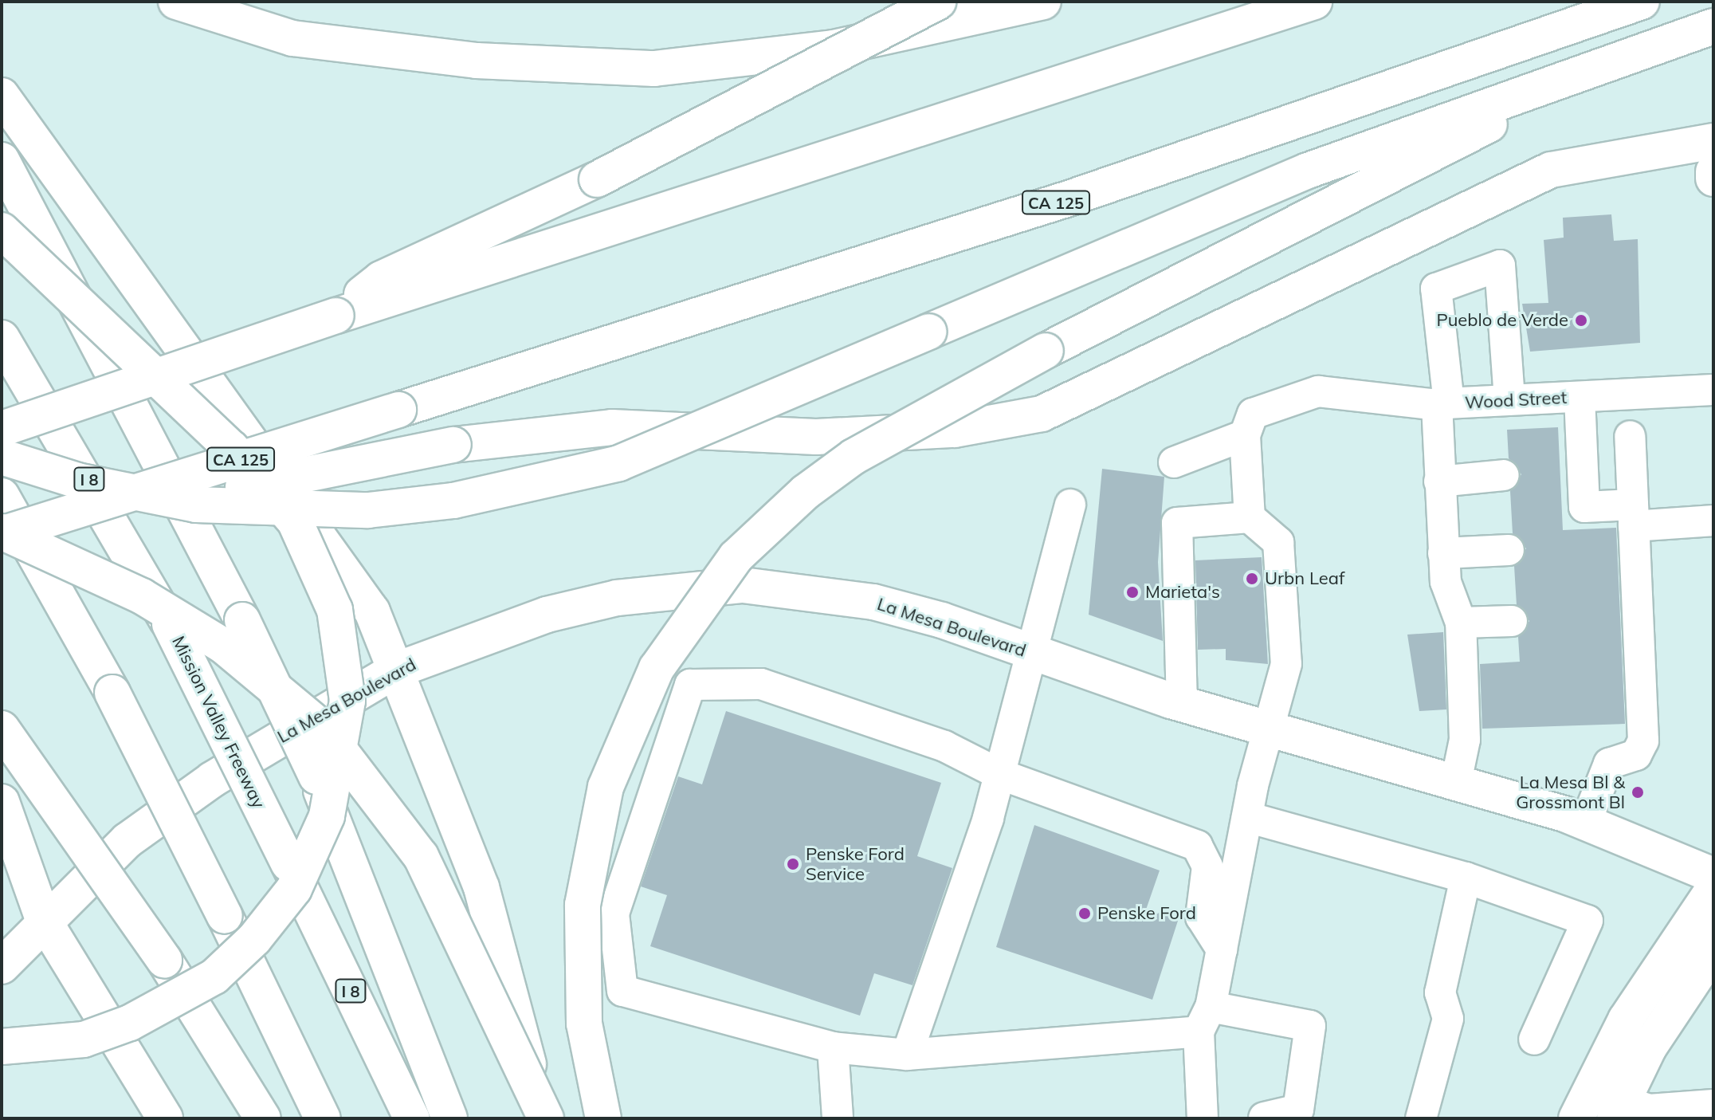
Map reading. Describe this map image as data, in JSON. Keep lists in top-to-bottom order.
{
  "streets": {
    "main road": [
      "CA 125",
      "I 8",
      "La Mesa Boulevard",
      "Mission Valley Freeway"
    ],
    "street": ["Wood Street"]
  },
  "places": [
    "Pueblo de Verde",
    "Urbn Leaf",
    "Marieta's",
    "La Mesa Bl & Grossmont Bl",
    "Penske Ford Service",
    "Penske Ford"
  ]
}
